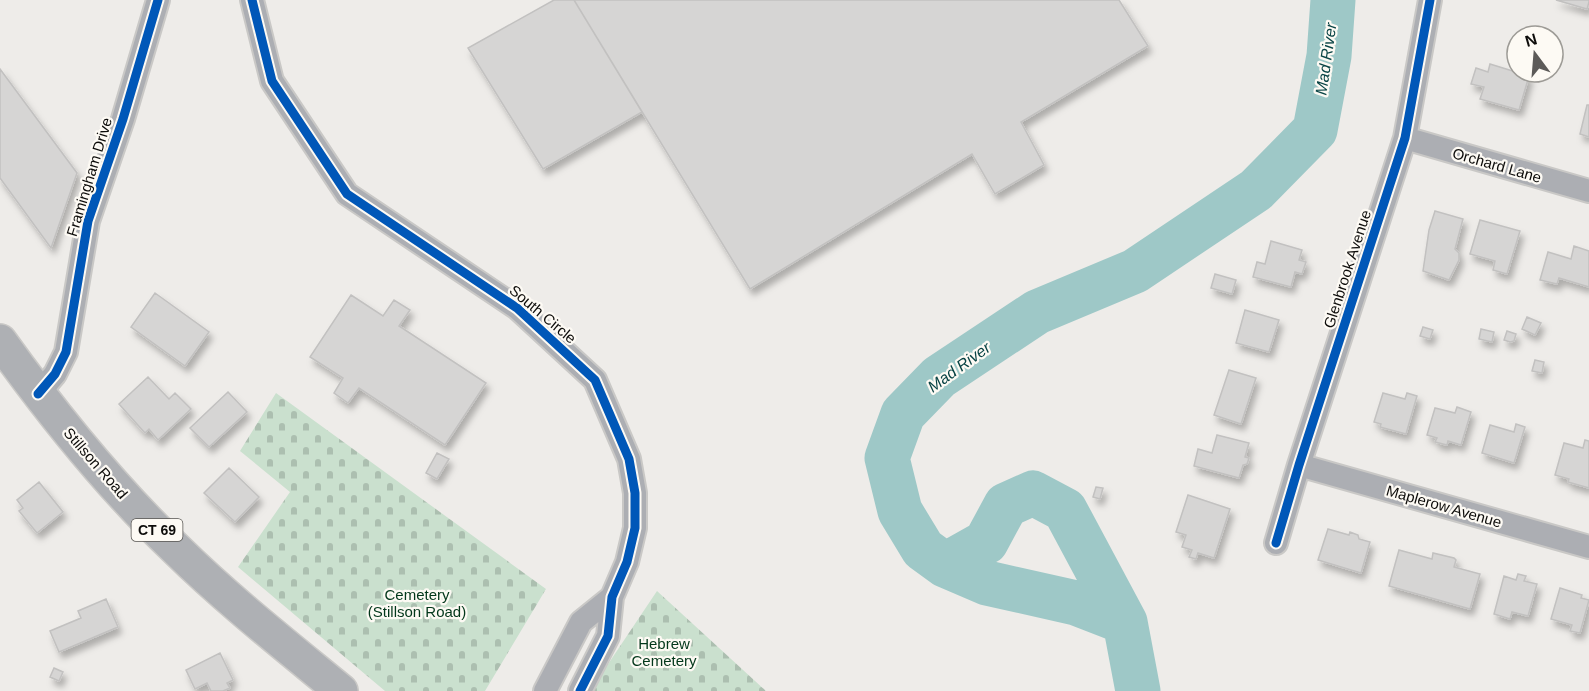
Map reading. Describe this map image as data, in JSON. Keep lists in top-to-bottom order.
{
  "streets": {
    "main road": ["Stillson Road", "CT 69"],
    "street": [
      "Orchard Lane",
      "Framingham Drive",
      "Glenbrook Avenue",
      "South Circle",
      "Maplerow Avenue"
    ]
  },
  "crossings": [
    ["Orchard Lane", "Glenbrook Avenue"],
    ["Framingham Drive", "Stillson Road"],
    ["Glenbrook Avenue", "Maplerow Avenue"]
  ],
  "water": ["Mad River"],
  "parks": ["Cemetery (Stillson Road)", "Hebrew Cemetery"],
  "north": "top"
}
